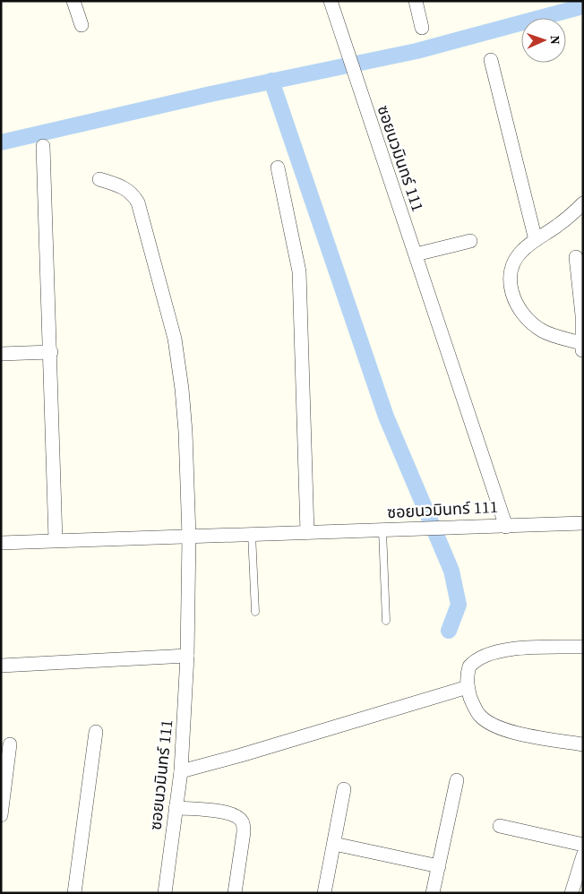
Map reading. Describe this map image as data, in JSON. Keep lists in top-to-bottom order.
{
  "streets": {
    "street": ["ซอยนวมินทร์ 111"]
  },
  "north": "right"
}
